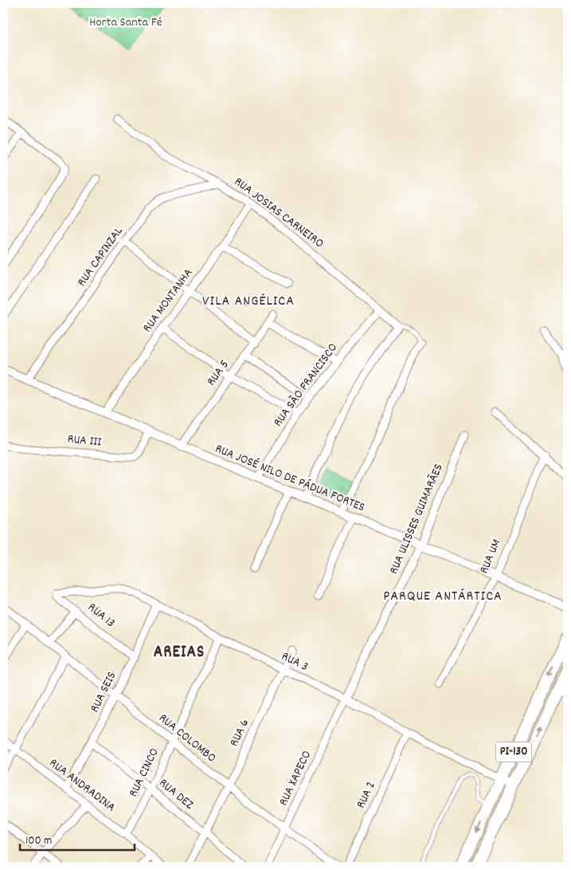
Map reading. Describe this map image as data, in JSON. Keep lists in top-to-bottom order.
{
  "streets": {
    "main road": ["PI-130"],
    "street": [
      "RUA JOSIAS CARNEIRO",
      "RUA CAPINZAL",
      "RUA MONTANHA",
      "RUA 5",
      "RUA SÃO FRANCISCO",
      "RUA III",
      "RUA JOSÉ NILO DE PÁDUA FORTES",
      "RUA ULISSES GUIMARÃES",
      "RUA UM",
      "RUA 13",
      "RUA 3",
      "RUA SEIS",
      "RUA 6",
      "RUA COLOMBO",
      "RUA CINCO",
      "RUA XAPECO",
      "RUA ANDRADINA",
      "RUA DEZ",
      "RUA 2"
    ]
  },
  "crossings": [
    ["RUA JOSIAS CARNEIRO", "RUA CAPINZAL"],
    ["RUA JOSIAS CARNEIRO", "RUA MONTANHA"],
    ["RUA JOSIAS CARNEIRO", "RUA SÃO FRANCISCO"],
    ["RUA JOSIAS CARNEIRO", "RUA JOSÉ NILO DE PÁDUA FORTES"],
    ["RUA CAPINZAL", "RUA JOSÉ NILO DE PÁDUA FORTES"],
    ["RUA MONTANHA", "RUA JOSÉ NILO DE PÁDUA FORTES"],
    ["RUA 5", "RUA JOSÉ NILO DE PÁDUA FORTES"],
    ["RUA SÃO FRANCISCO", "RUA JOSÉ NILO DE PÁDUA FORTES"],
    ["RUA III", "RUA JOSÉ NILO DE PÁDUA FORTES"],
    ["RUA JOSÉ NILO DE PÁDUA FORTES", "RUA ULISSES GUIMARÃES"],
    ["RUA JOSÉ NILO DE PÁDUA FORTES", "RUA UM"],
    ["RUA ULISSES GUIMARÃES", "RUA 3"],
    ["RUA ULISSES GUIMARÃES", "RUA XAPECO"],
    ["RUA 13", "RUA 3"],
    ["RUA 13", "RUA SEIS"],
    ["RUA 3", "RUA SEIS"],
    ["RUA 3", "RUA 6"],
    ["RUA 3", "PI-130"],
    ["RUA 3", "RUA CINCO"],
    ["RUA 3", "RUA XAPECO"],
    ["RUA 3", "RUA 2"],
    ["RUA SEIS", "RUA COLOMBO"],
    ["RUA SEIS", "RUA ANDRADINA"],
    ["RUA SEIS", "RUA DEZ"],
    ["RUA 6", "RUA COLOMBO"],
    ["RUA 6", "RUA DEZ"],
    ["RUA COLOMBO", "RUA CINCO"],
    ["RUA COLOMBO", "RUA XAPECO"],
    ["RUA CINCO", "RUA ANDRADINA"],
    ["RUA CINCO", "RUA DEZ"]
  ],
  "districts": ["VILA ANGÉLICA", "PARQUE ANTÁRTICA", "AREIAS"],
  "parks": ["Horta Santa Fé"],
  "scale_bar": "100 m"
}
